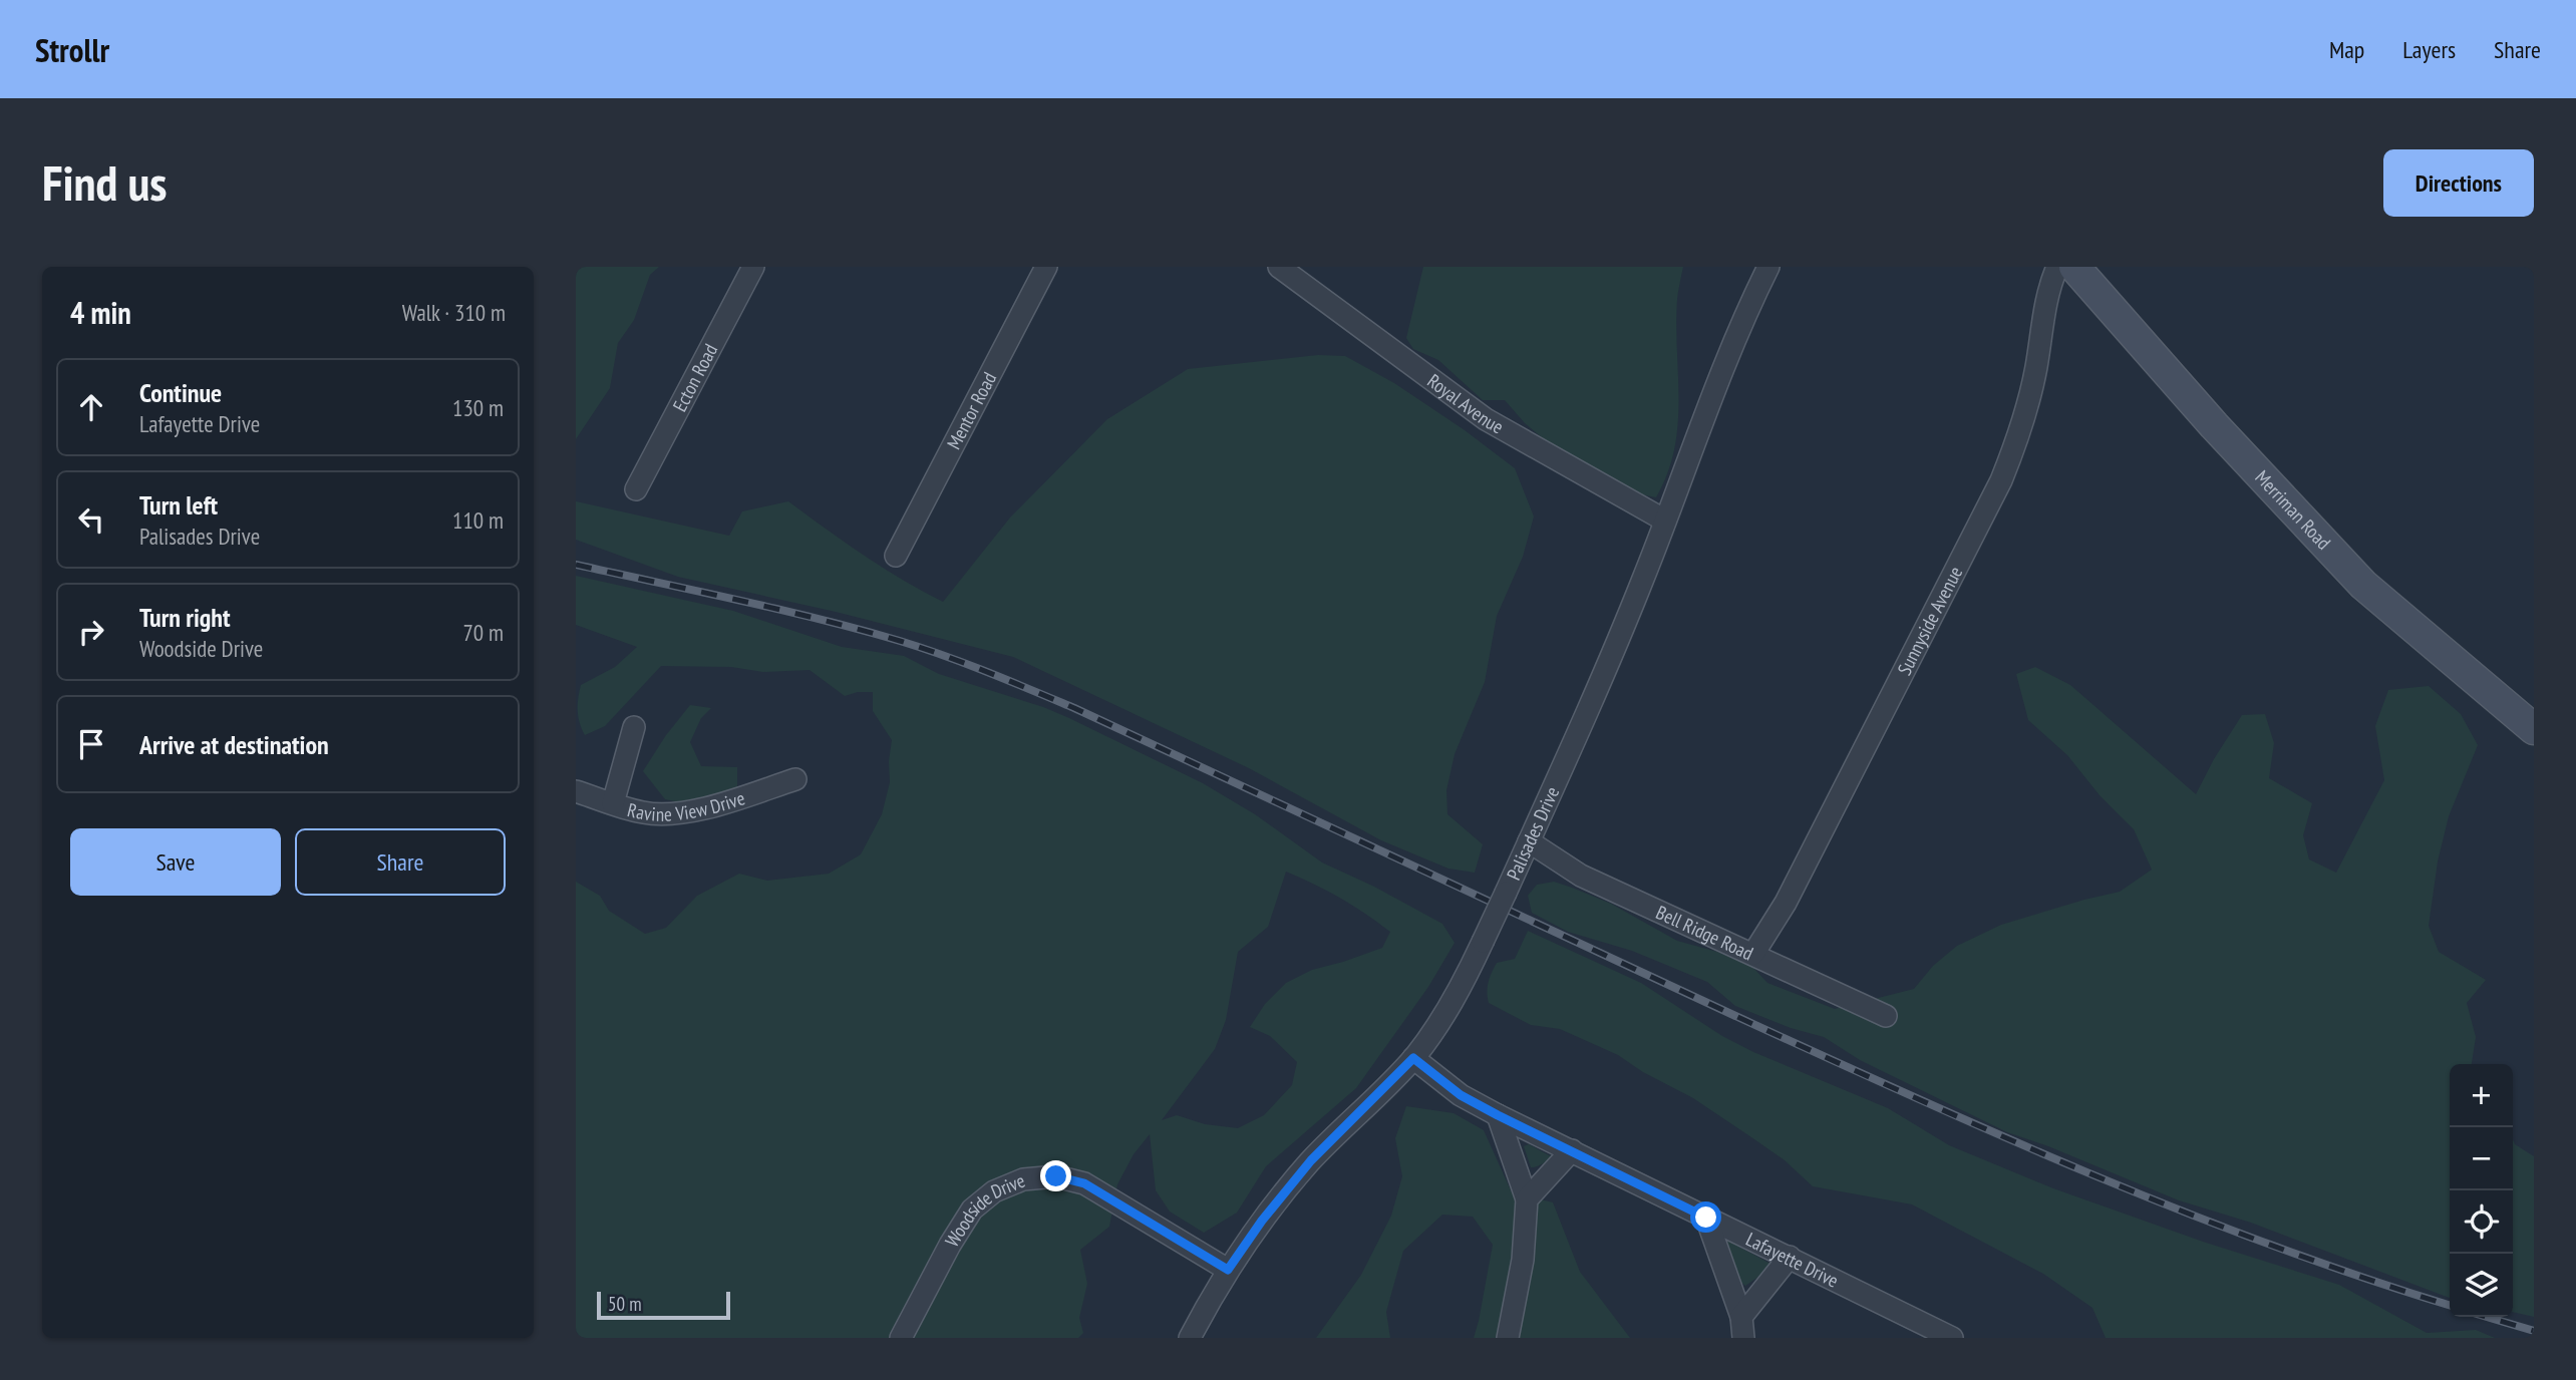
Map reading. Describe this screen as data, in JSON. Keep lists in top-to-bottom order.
{
  "streets": {
    "main road": ["Merriman Road"],
    "street": [
      "Ecton Road",
      "Royal Avenue",
      "Mentor Road",
      "Sunnyside Avenue",
      "Ravine View Drive",
      "Palisades Drive",
      "Bell Ridge Road",
      "Woodside Drive",
      "Lafayette Drive"
    ]
  },
  "crossings": [
    ["Royal Avenue", "Palisades Drive"],
    ["Sunnyside Avenue", "Bell Ridge Road"],
    ["Palisades Drive", "Bell Ridge Road"],
    ["Palisades Drive", "Woodside Drive"],
    ["Palisades Drive", "Lafayette Drive"]
  ],
  "scale_bar": "50 m",
  "page": {
    "header": "Strollr",
    "nav": ["Map", "Layers", "Share"],
    "buttons": [
      "Directions",
      ["Save", "Share"]
    ],
    "title": "Find us",
    "heading": ["4 min", "Walk · 310 m"],
    "list": [
      ["Continue", "Lafayette Drive", "130 m"],
      ["Turn left", "Palisades Drive", "110 m"],
      ["Turn right", "Woodside Drive", "70 m"],
      "Arrive at destination"
    ],
    "map_buttons": ["+", "−"],
    "scale": "50 m"
  }
}
